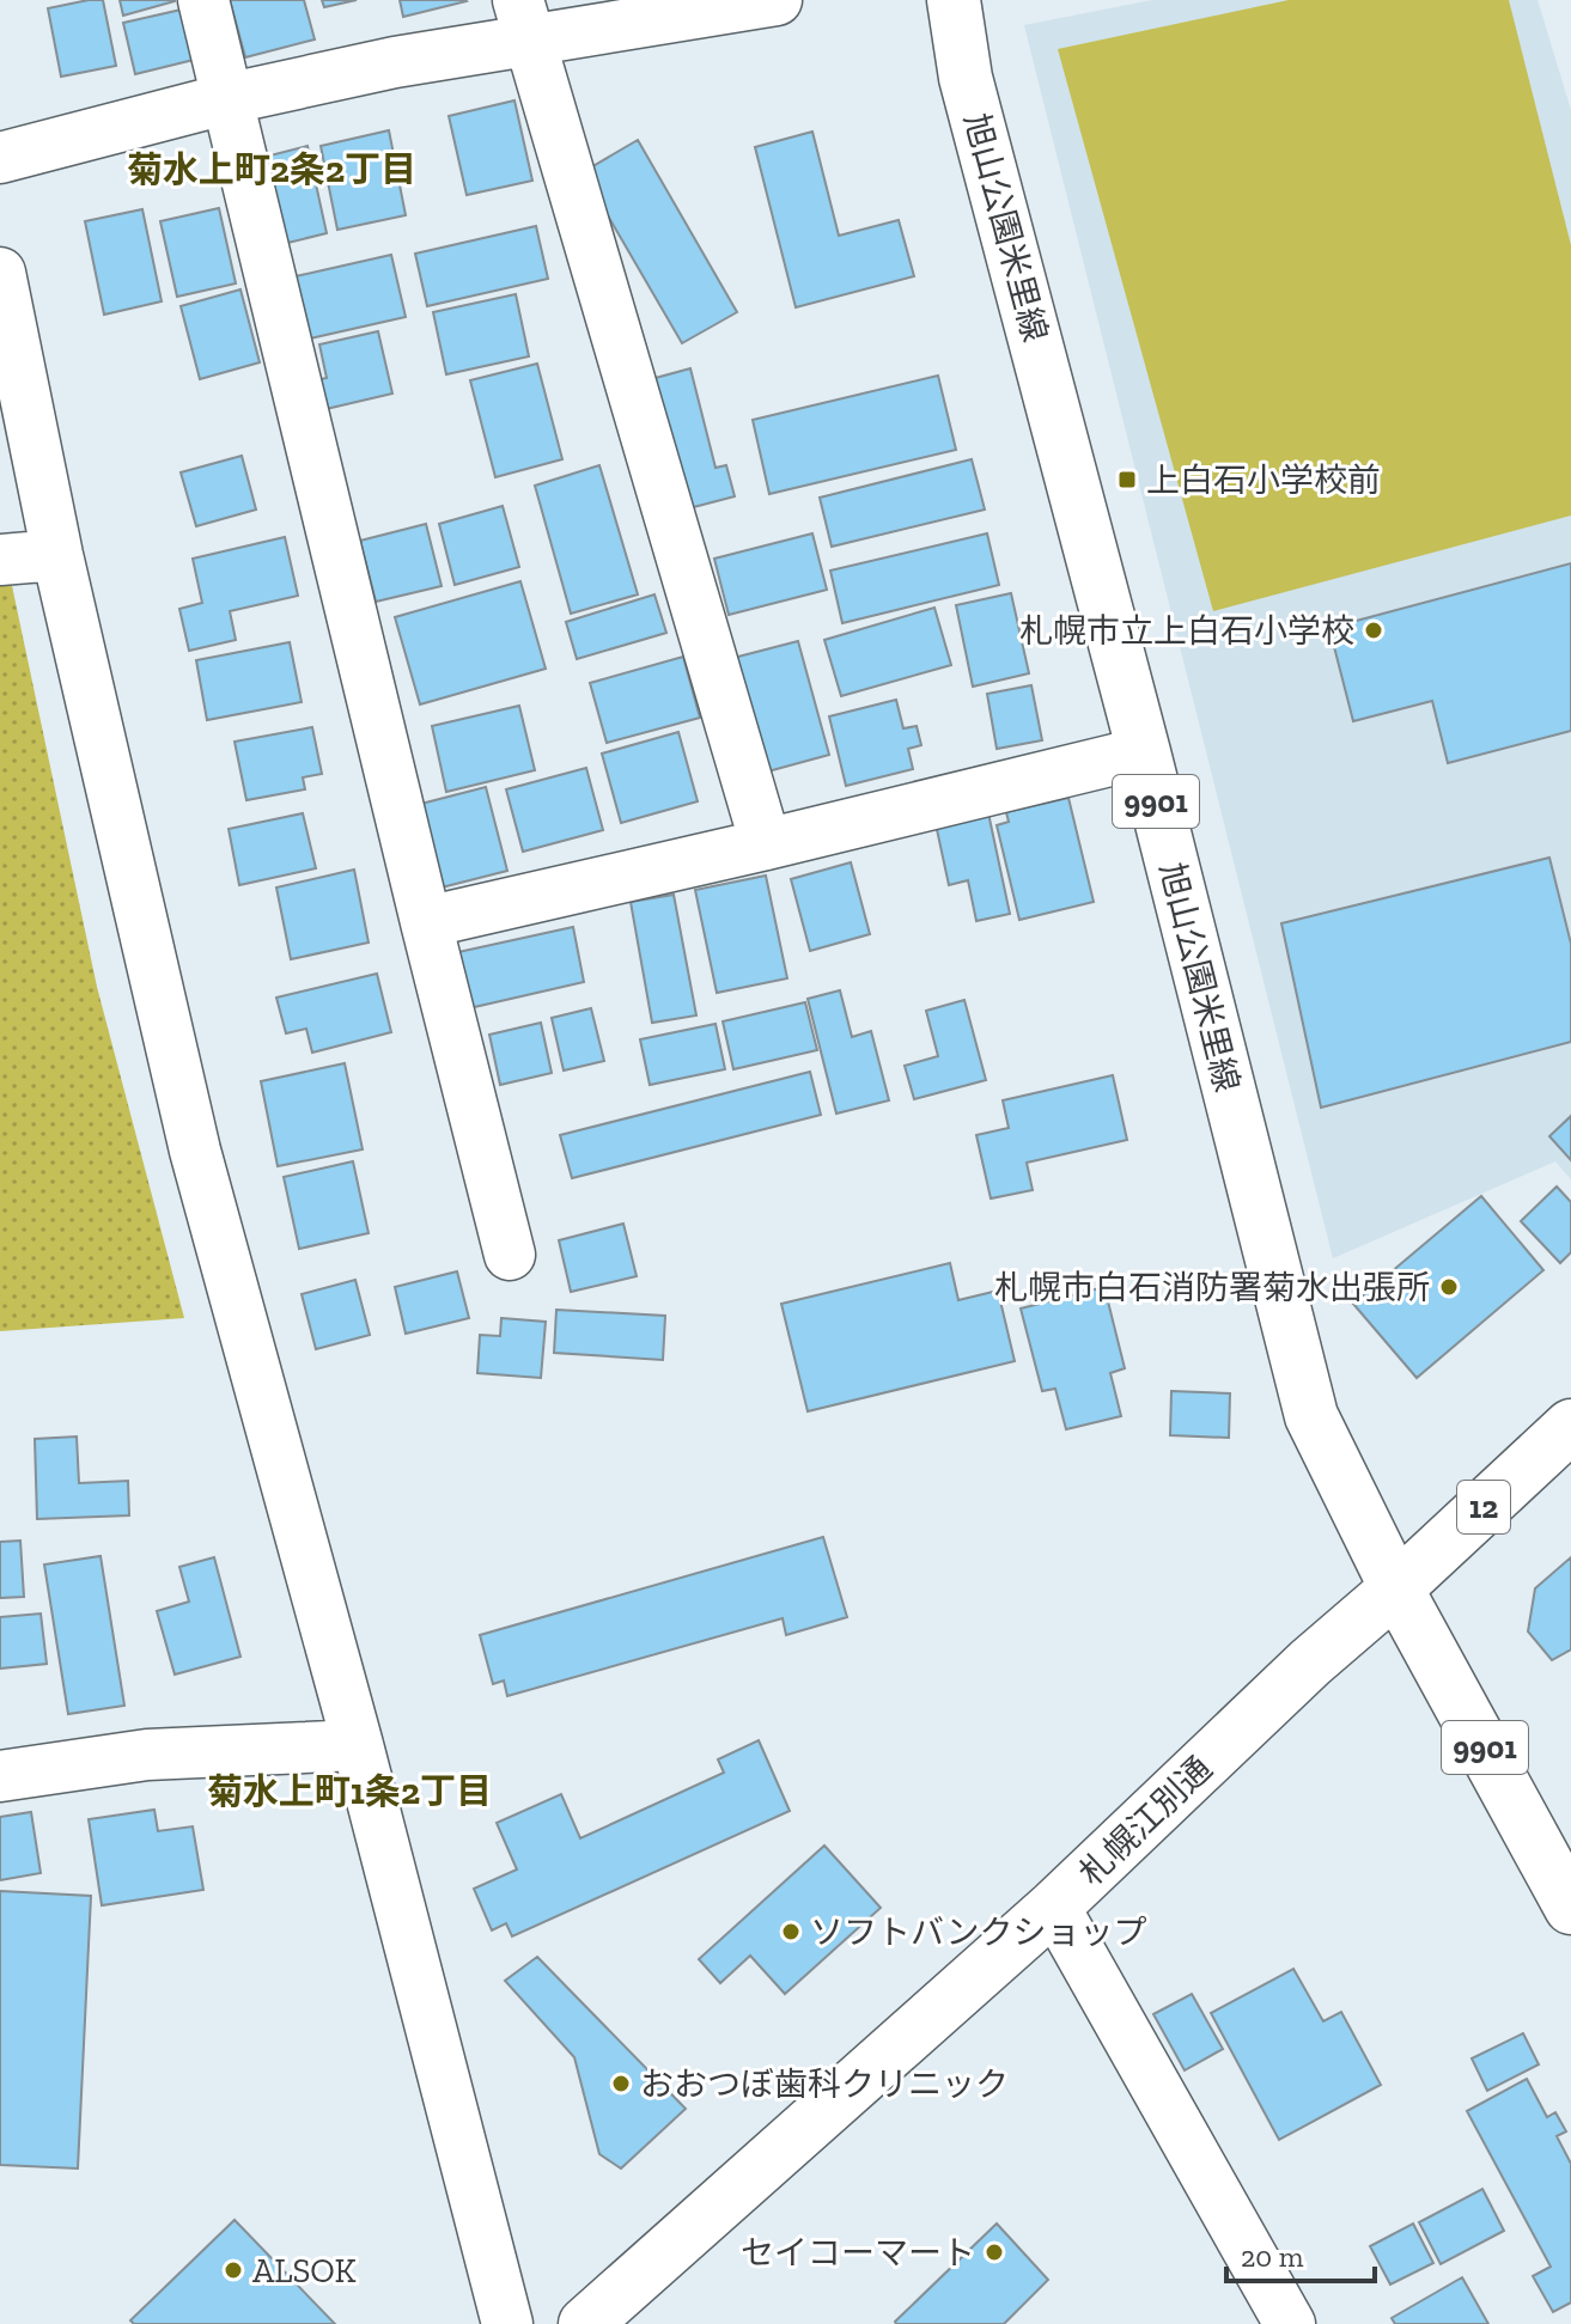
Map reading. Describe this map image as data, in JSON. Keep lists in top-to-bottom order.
{
  "streets": {
    "main road": [
      "旭山公園米里線",
      "9901",
      "12",
      "札幌江別通"
    ]
  },
  "crossings": [
    ["旭山公園米里線", "札幌江別通"]
  ],
  "districts": ["菊水上町2条2丁目", "菊水上町1条2丁目"],
  "places": {
    "transit": ["上白石小学校前"],
    "other": [
      "札幌市立上白石小学校",
      "札幌市白石消防署菊水出張所",
      "ソフトバンクショップ",
      "おおつぼ歯科クリニック",
      "セイコーマート",
      "ALSOK"
    ]
  },
  "scale_bar": "20 m"
}
